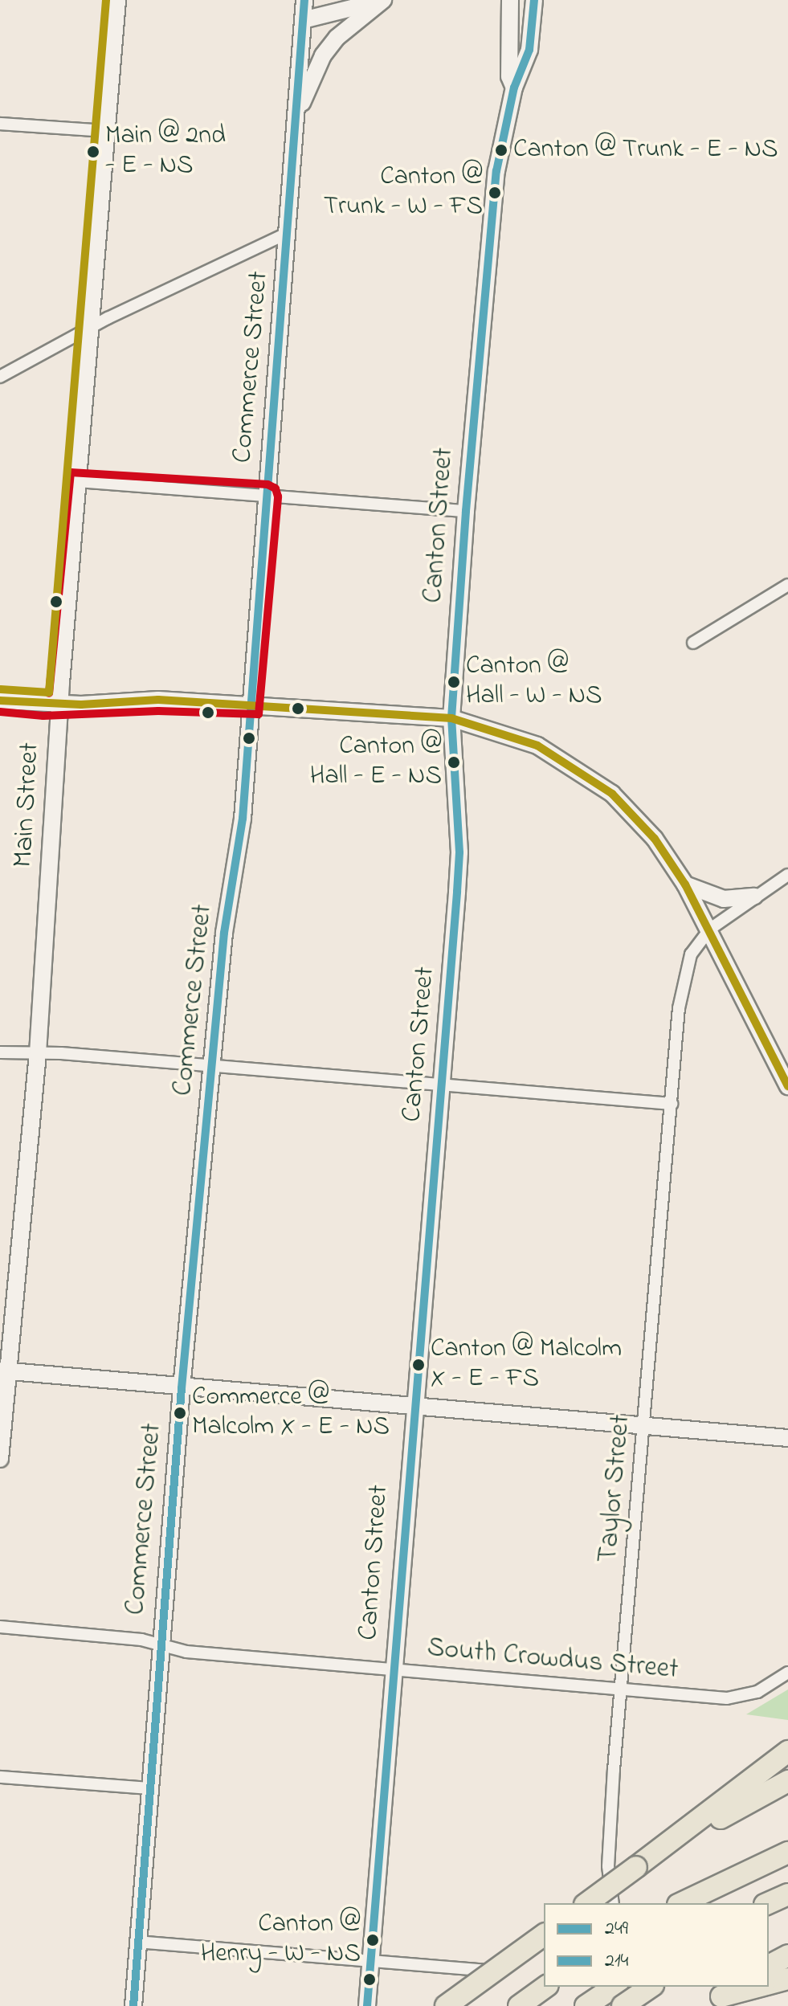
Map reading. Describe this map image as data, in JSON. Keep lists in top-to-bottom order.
{
  "streets": {
    "main road": ["Commerce Street", "Canton Street", "Main Street"],
    "street": ["Taylor Street", "South Crowdus Street"]
  },
  "crossings": [
    ["Commerce Street", "South Crowdus Street"],
    ["Canton Street", "South Crowdus Street"],
    ["Taylor Street", "South Crowdus Street"]
  ],
  "places": [
    "Canton @ Trunk - E - NS",
    "Main @ 2nd - E - NS",
    "Canton @ Trunk - W - FS",
    "Canton @ Hall - W - NS",
    "Canton @ Hall - E - NS",
    "Canton @ Malcolm X - E - FS",
    "Commerce @ Malcolm X - E - NS",
    "Canton @ Henry - W - NS"
  ],
  "lines": ["transit line 249", "transit line 214"],
  "legend": ["249", "214"]
}
